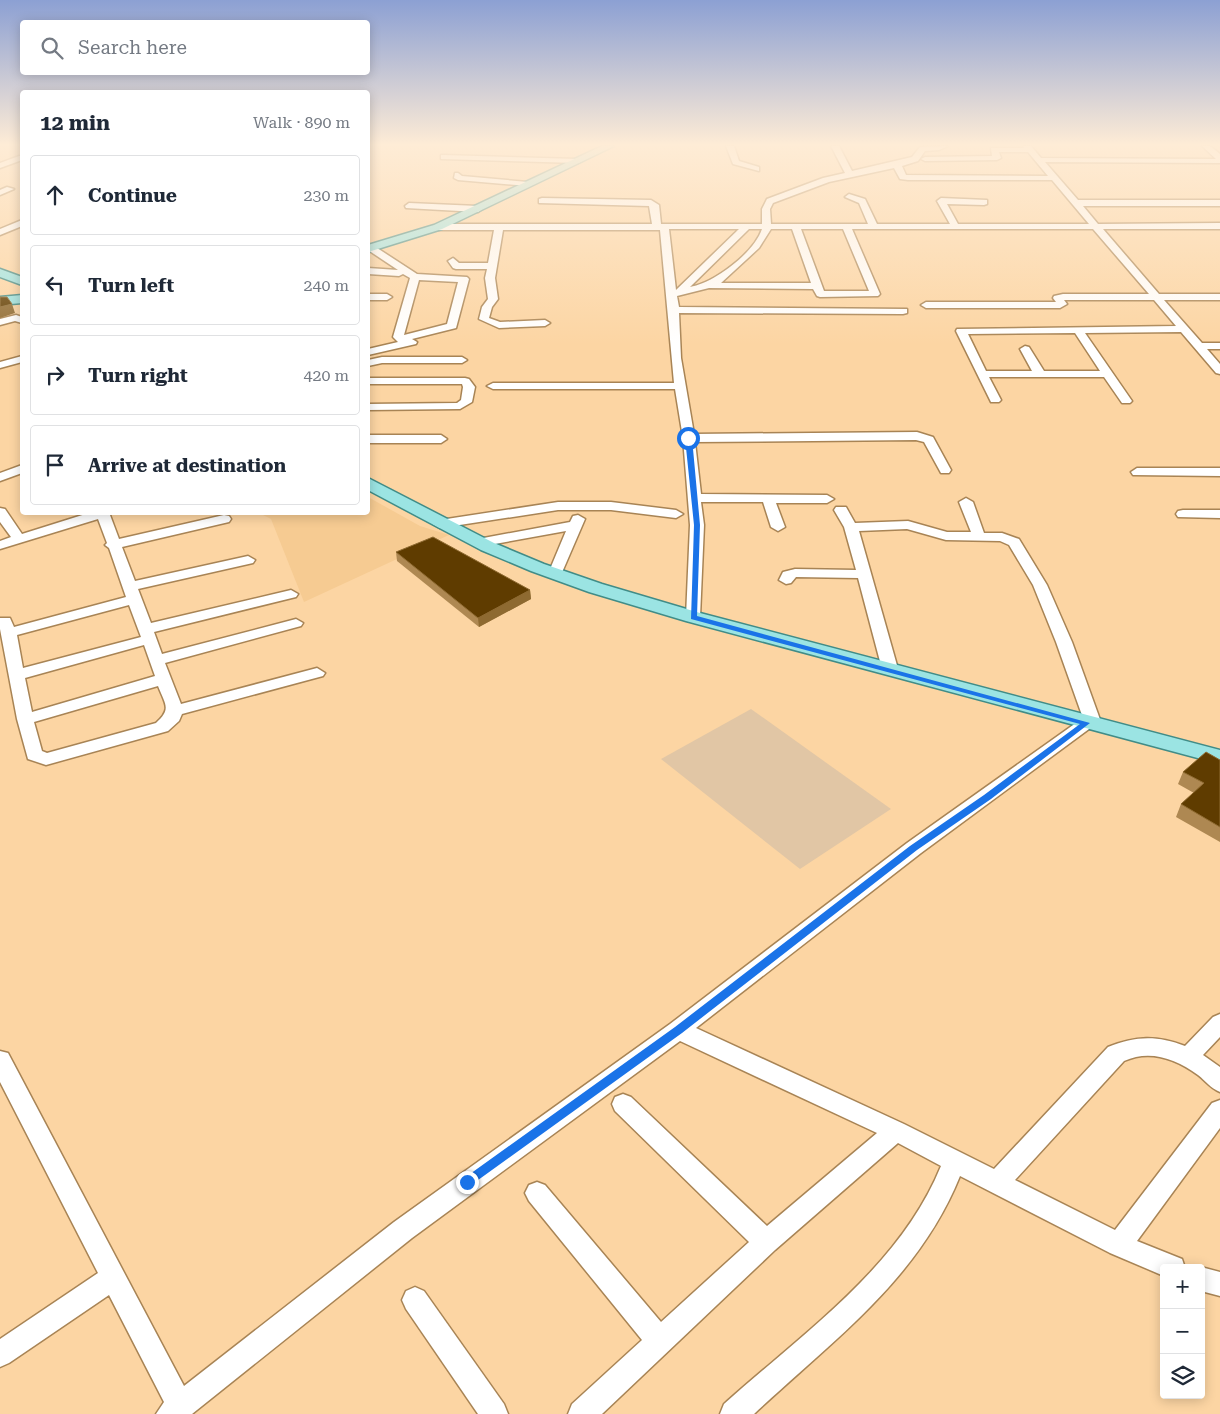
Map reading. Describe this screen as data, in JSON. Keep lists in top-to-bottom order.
{
  "page": {
    "search": "Search here",
    "heading": ["12 min", "Walk · 890 m"],
    "list": [
      ["Continue", "230 m"],
      ["Turn left", "240 m"],
      ["Turn right", "420 m"],
      "Arrive at destination"
    ],
    "map_buttons": ["+", "−"]
  }
}
